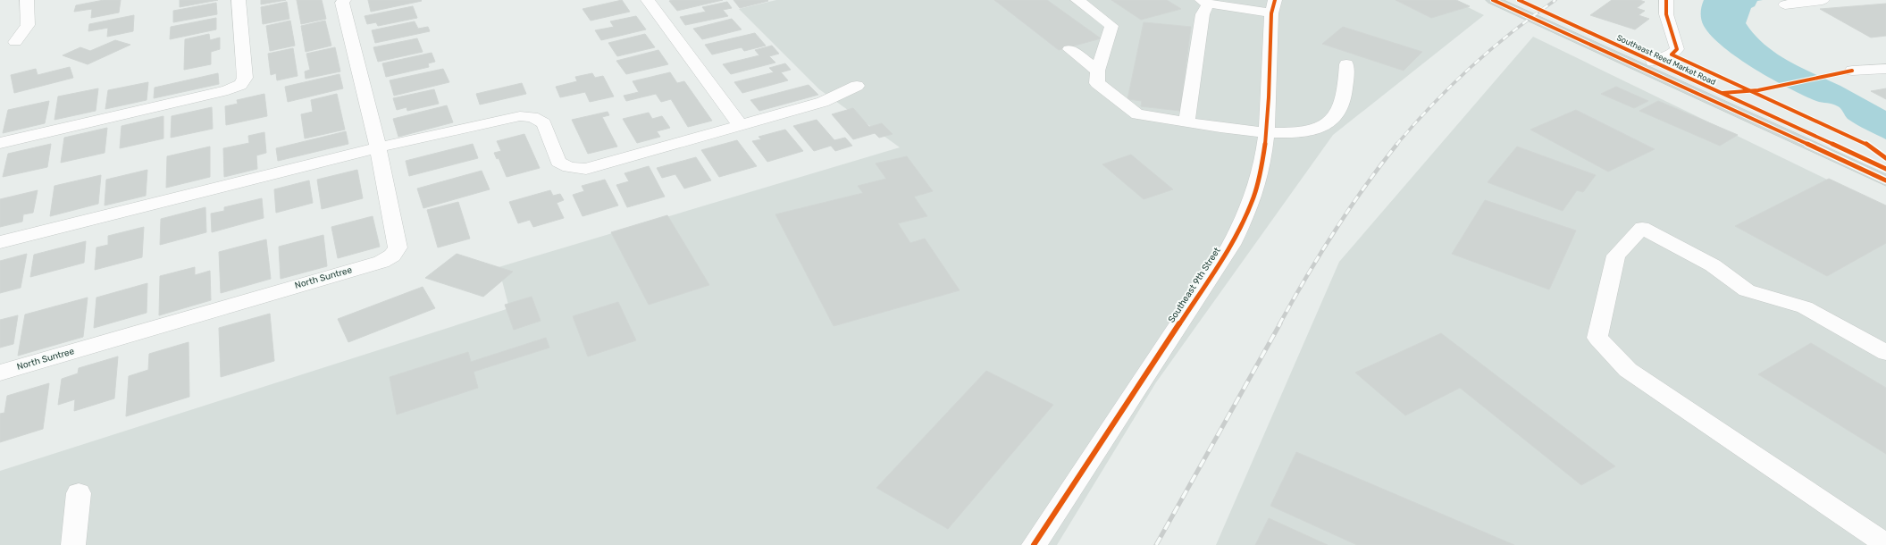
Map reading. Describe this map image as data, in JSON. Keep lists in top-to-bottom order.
{
  "streets": {
    "main road": ["Southeast Reed Market Road"],
    "street": ["North Suntree", "Southeast 9th Street"]
  }
}
